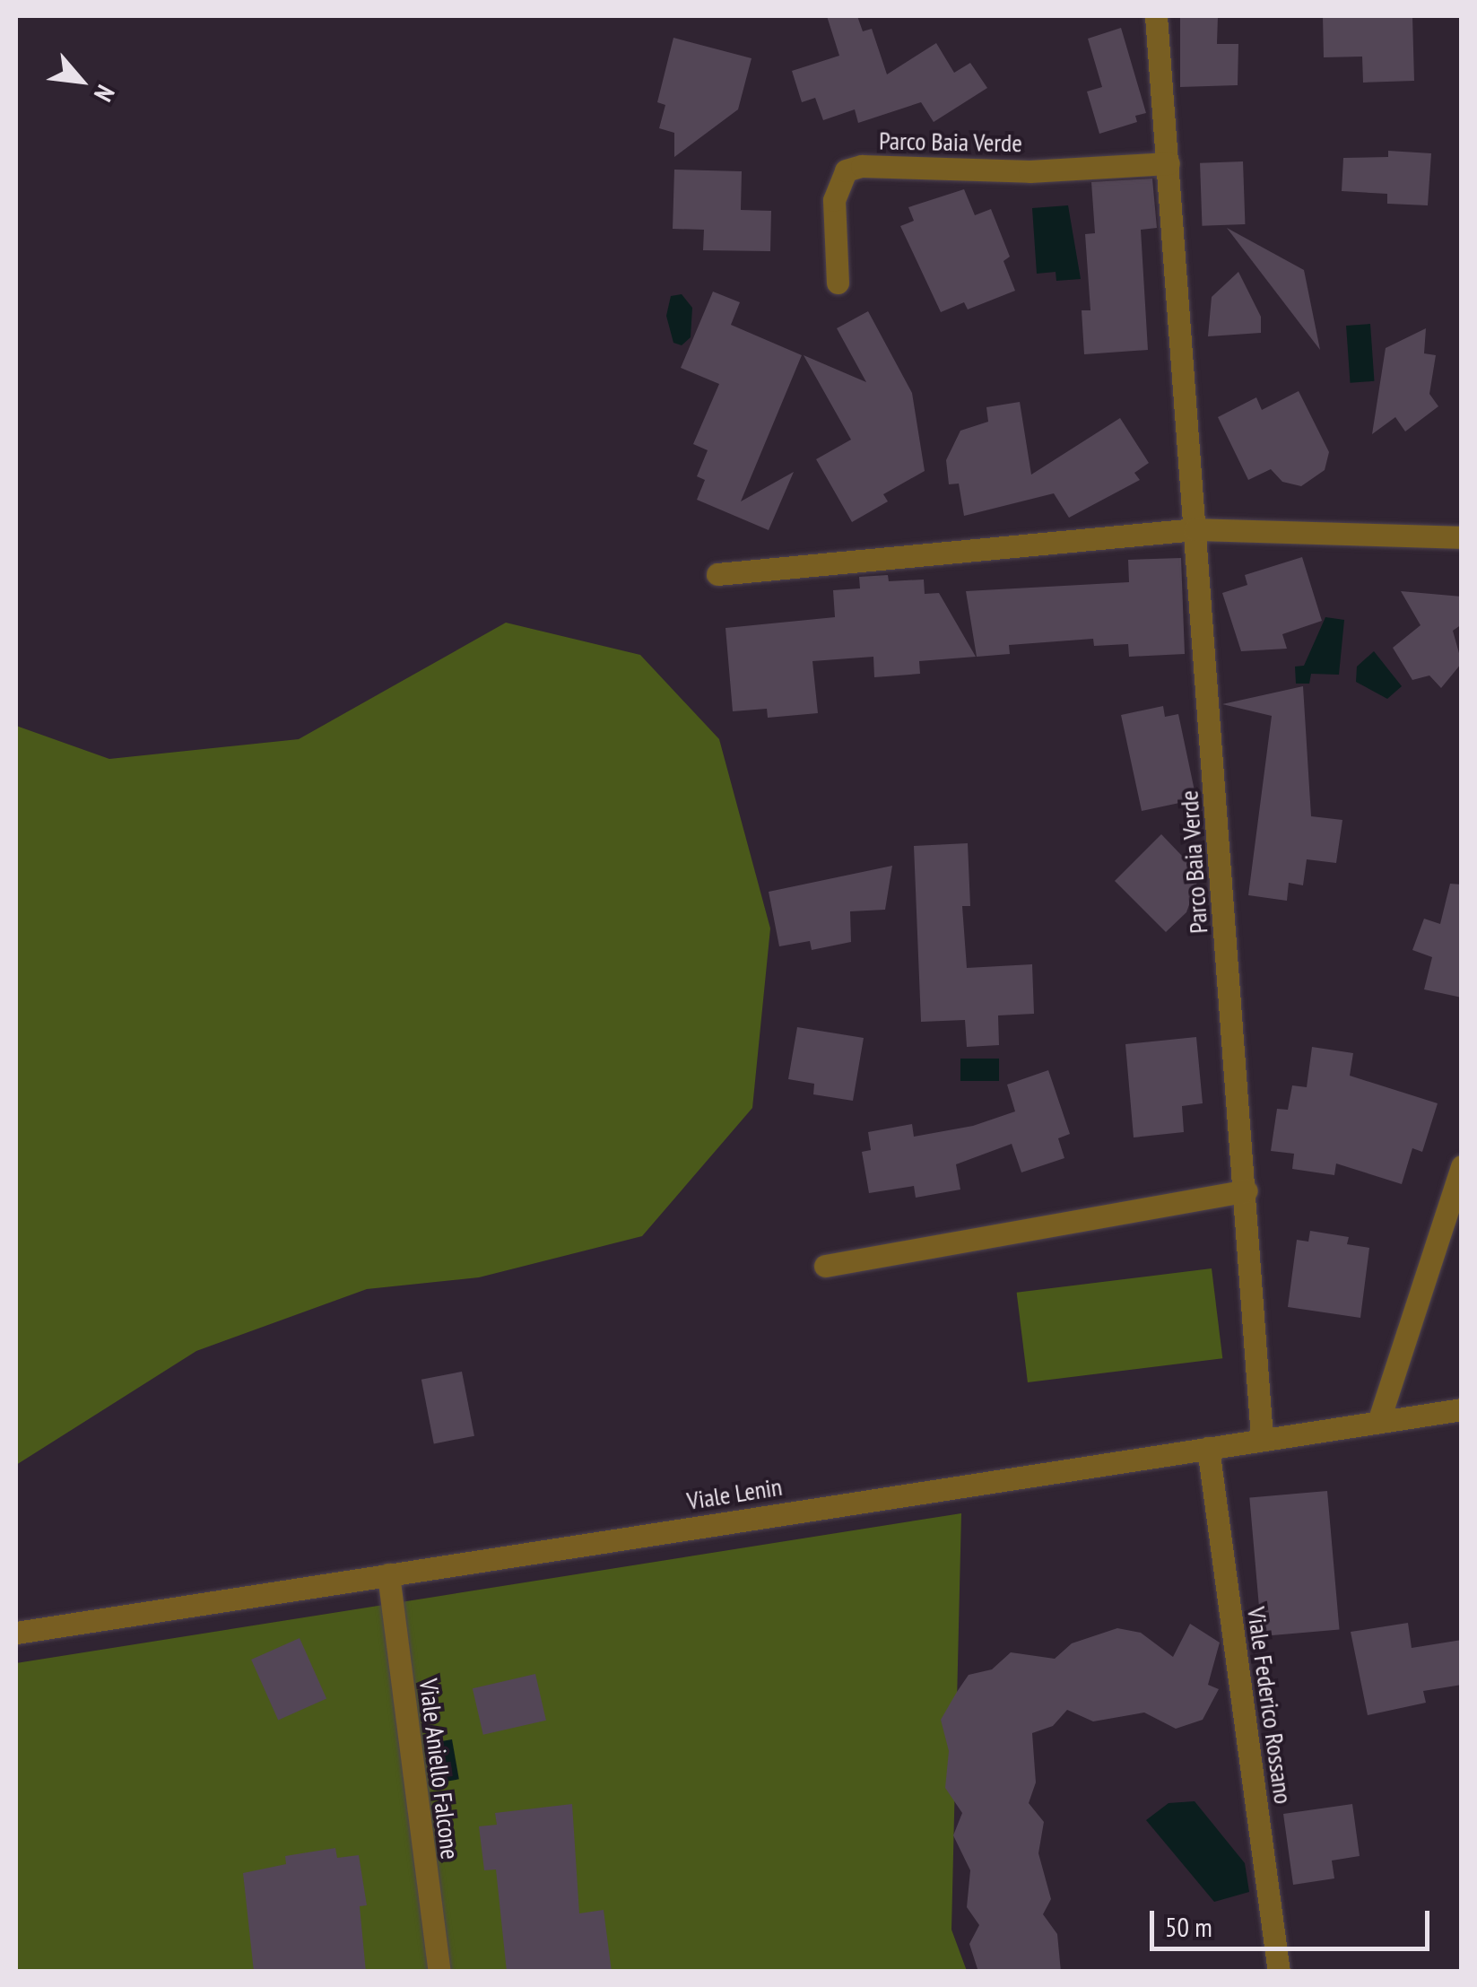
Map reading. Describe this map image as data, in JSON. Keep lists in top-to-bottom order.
{
  "streets": {
    "street": [
      "Parco Baia Verde",
      "Viale Lenin",
      "Viale Federico Rossano",
      "Viale Aniello Falcone"
    ]
  },
  "crossings": [
    ["Parco Baia Verde", "Viale Lenin"],
    ["Viale Lenin", "Viale Federico Rossano"],
    ["Viale Lenin", "Viale Aniello Falcone"]
  ],
  "scale_bar": "50 m",
  "north": "bottom right"
}
